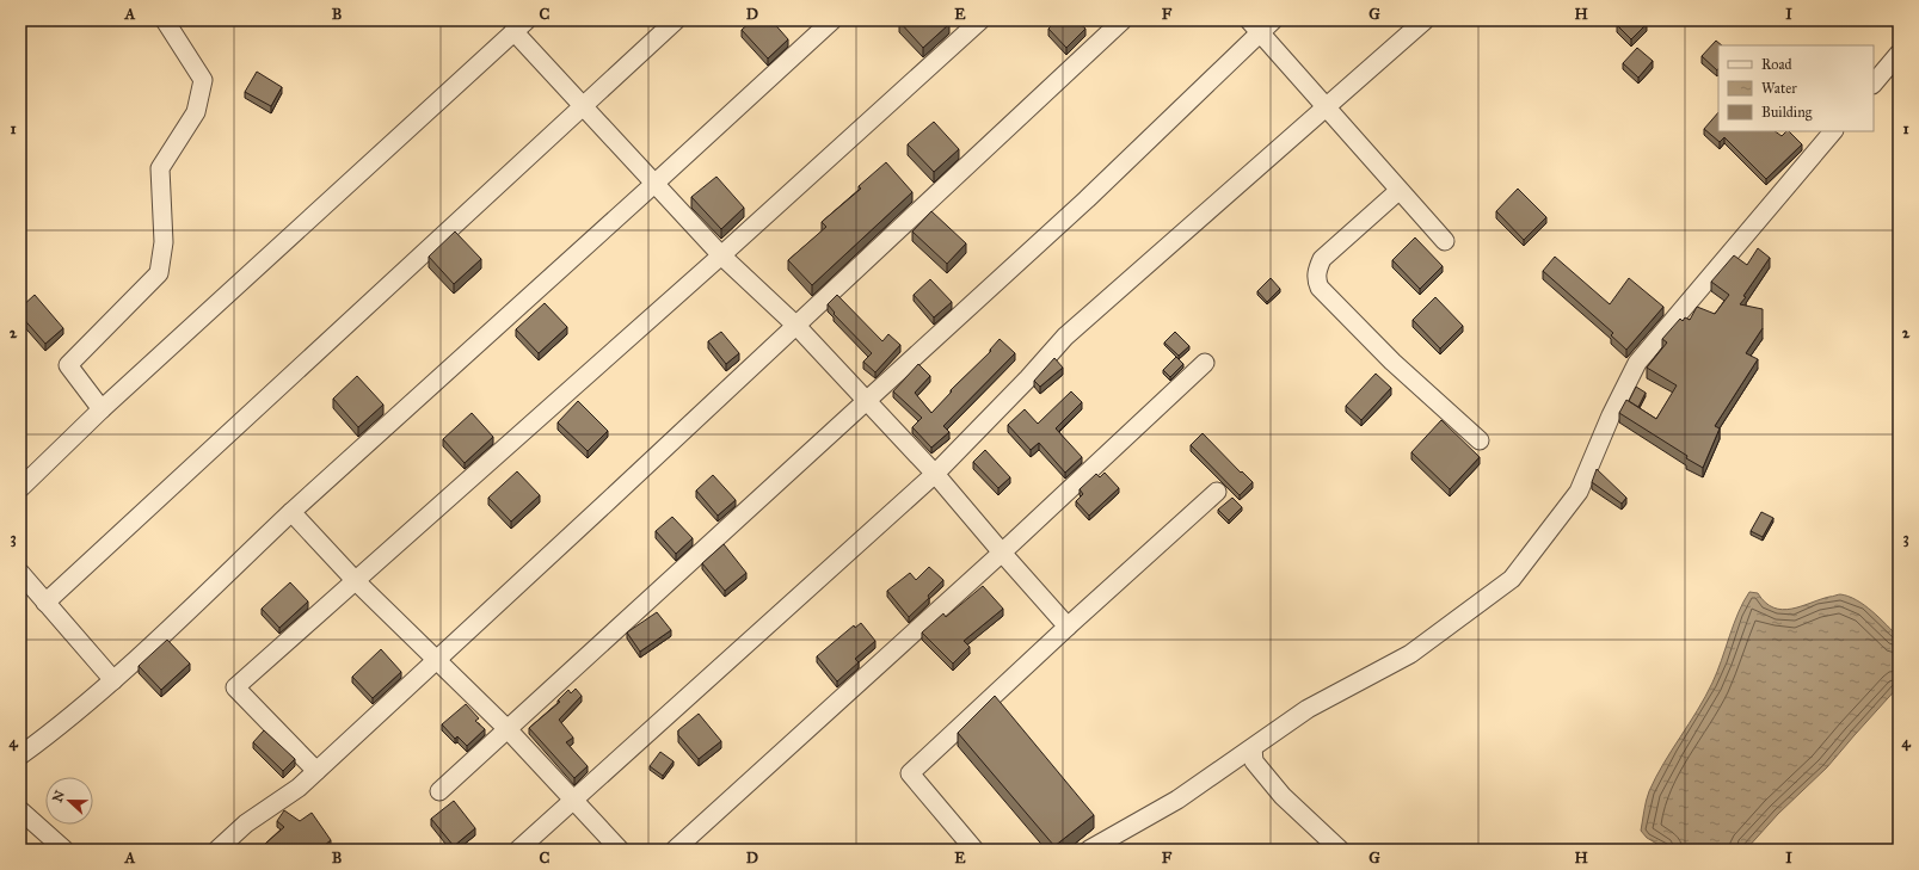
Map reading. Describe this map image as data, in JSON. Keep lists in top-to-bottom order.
{
  "legend": ["Road", "Water", "Building"],
  "north": "left",
  "grid": {
    "columns": [
      "A",
      "B",
      "C",
      "D",
      "E",
      "F",
      "G",
      "H",
      "I"
    ],
    "rows": [
      "1",
      "2",
      "3",
      "4"
    ]
  }
}
